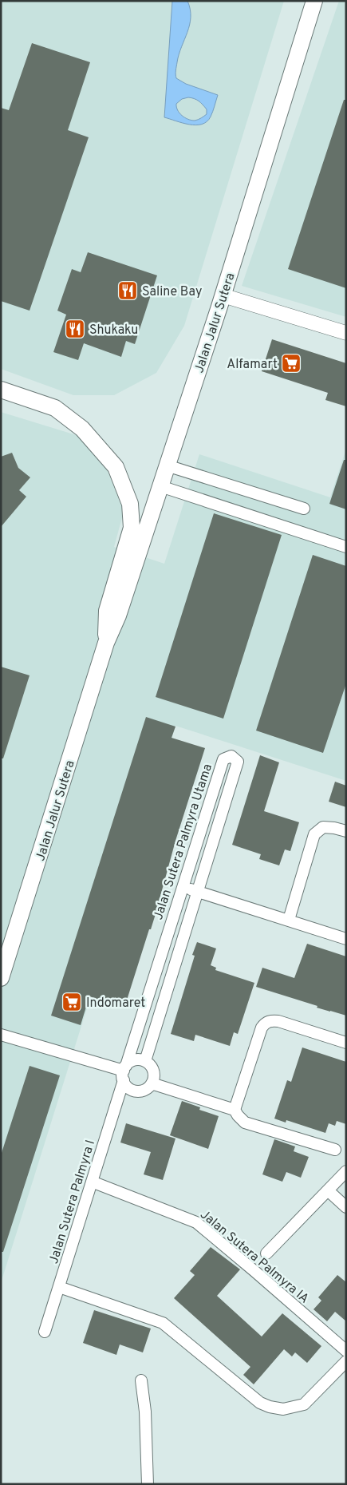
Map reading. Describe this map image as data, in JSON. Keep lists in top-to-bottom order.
{
  "streets": {
    "main road": ["Jalan Jalur Sutera"],
    "street": ["Jalan Sutera Palmyra Utama", "Jalan Sutera Palmyra I", "Jalan Sutera Palmyra IA"]
  },
  "crossings": [
    ["Jalan Sutera Palmyra Utama", "Jalan Sutera Palmyra I"],
    ["Jalan Sutera Palmyra I", "Jalan Sutera Palmyra IA"]
  ],
  "places": {
    "restaurant": ["Saline Bay", "Shukaku"],
    "supermarket": ["Alfamart", "Indomaret"]
  }
}
